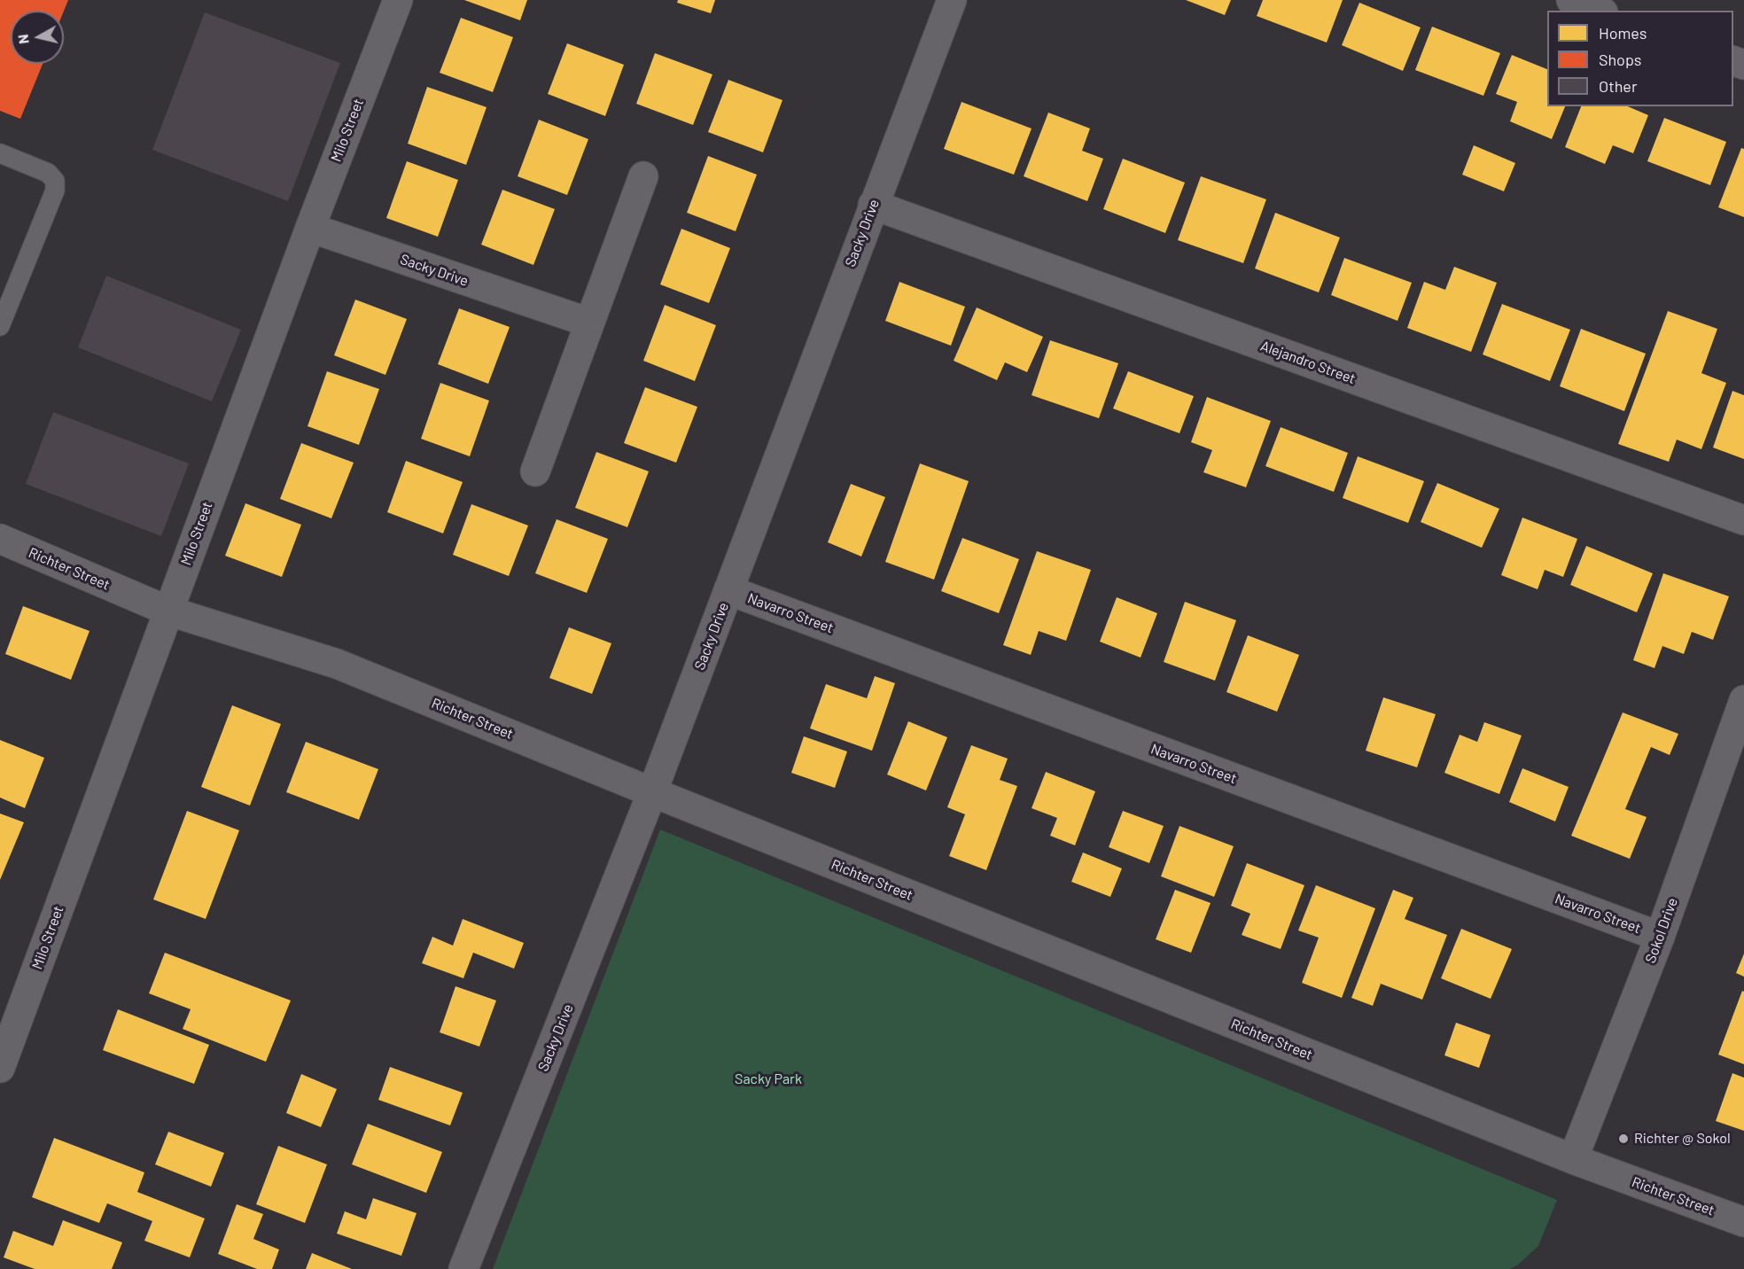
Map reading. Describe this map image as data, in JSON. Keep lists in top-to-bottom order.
{
  "streets": {
    "street": [
      "Milo Street",
      "Sacky Drive",
      "Alejandro Street",
      "Richter Street",
      "Navarro Street",
      "Sokol Drive"
    ]
  },
  "crossings": [
    ["Milo Street", "Sacky Drive"],
    ["Milo Street", "Richter Street"],
    ["Sacky Drive", "Alejandro Street"],
    ["Sacky Drive", "Richter Street"],
    ["Sacky Drive", "Navarro Street"],
    ["Richter Street", "Sokol Drive"],
    ["Navarro Street", "Sokol Drive"]
  ],
  "parks": ["Sacky Park"],
  "places": ["Richter @ Sokol"],
  "legend": ["Homes", "Shops", "Other"],
  "north": "left"
}
